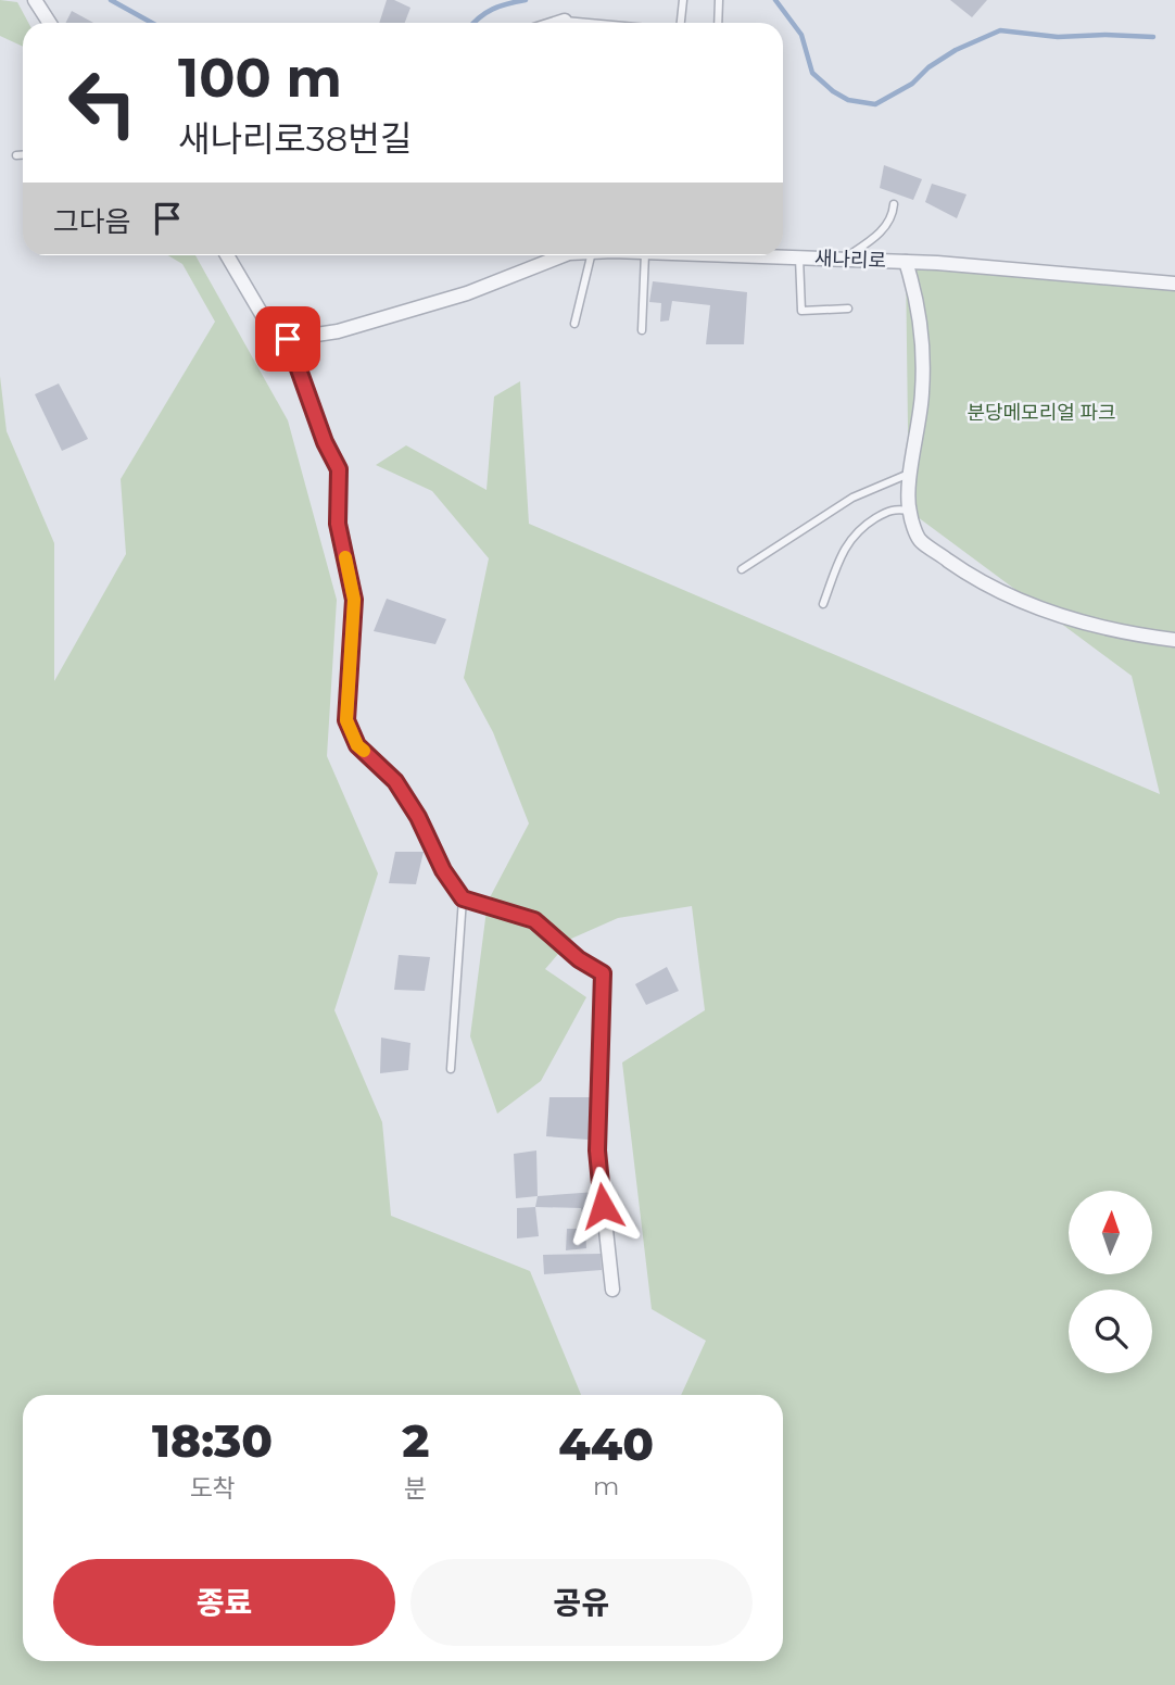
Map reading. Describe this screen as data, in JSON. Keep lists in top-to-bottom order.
{
  "streets": {
    "street": ["새나리로"]
  },
  "parks": ["분당메모리얼 파크"],
  "north": "top",
  "page": {
    "turn": ["100 m", "새나리로38번길"],
    "then": "그다음",
    "eta": [
      "18:30",
      "도착",
      "2",
      "분",
      "440",
      "m"
    ],
    "buttons": ["종료", "공유"]
  }
}
